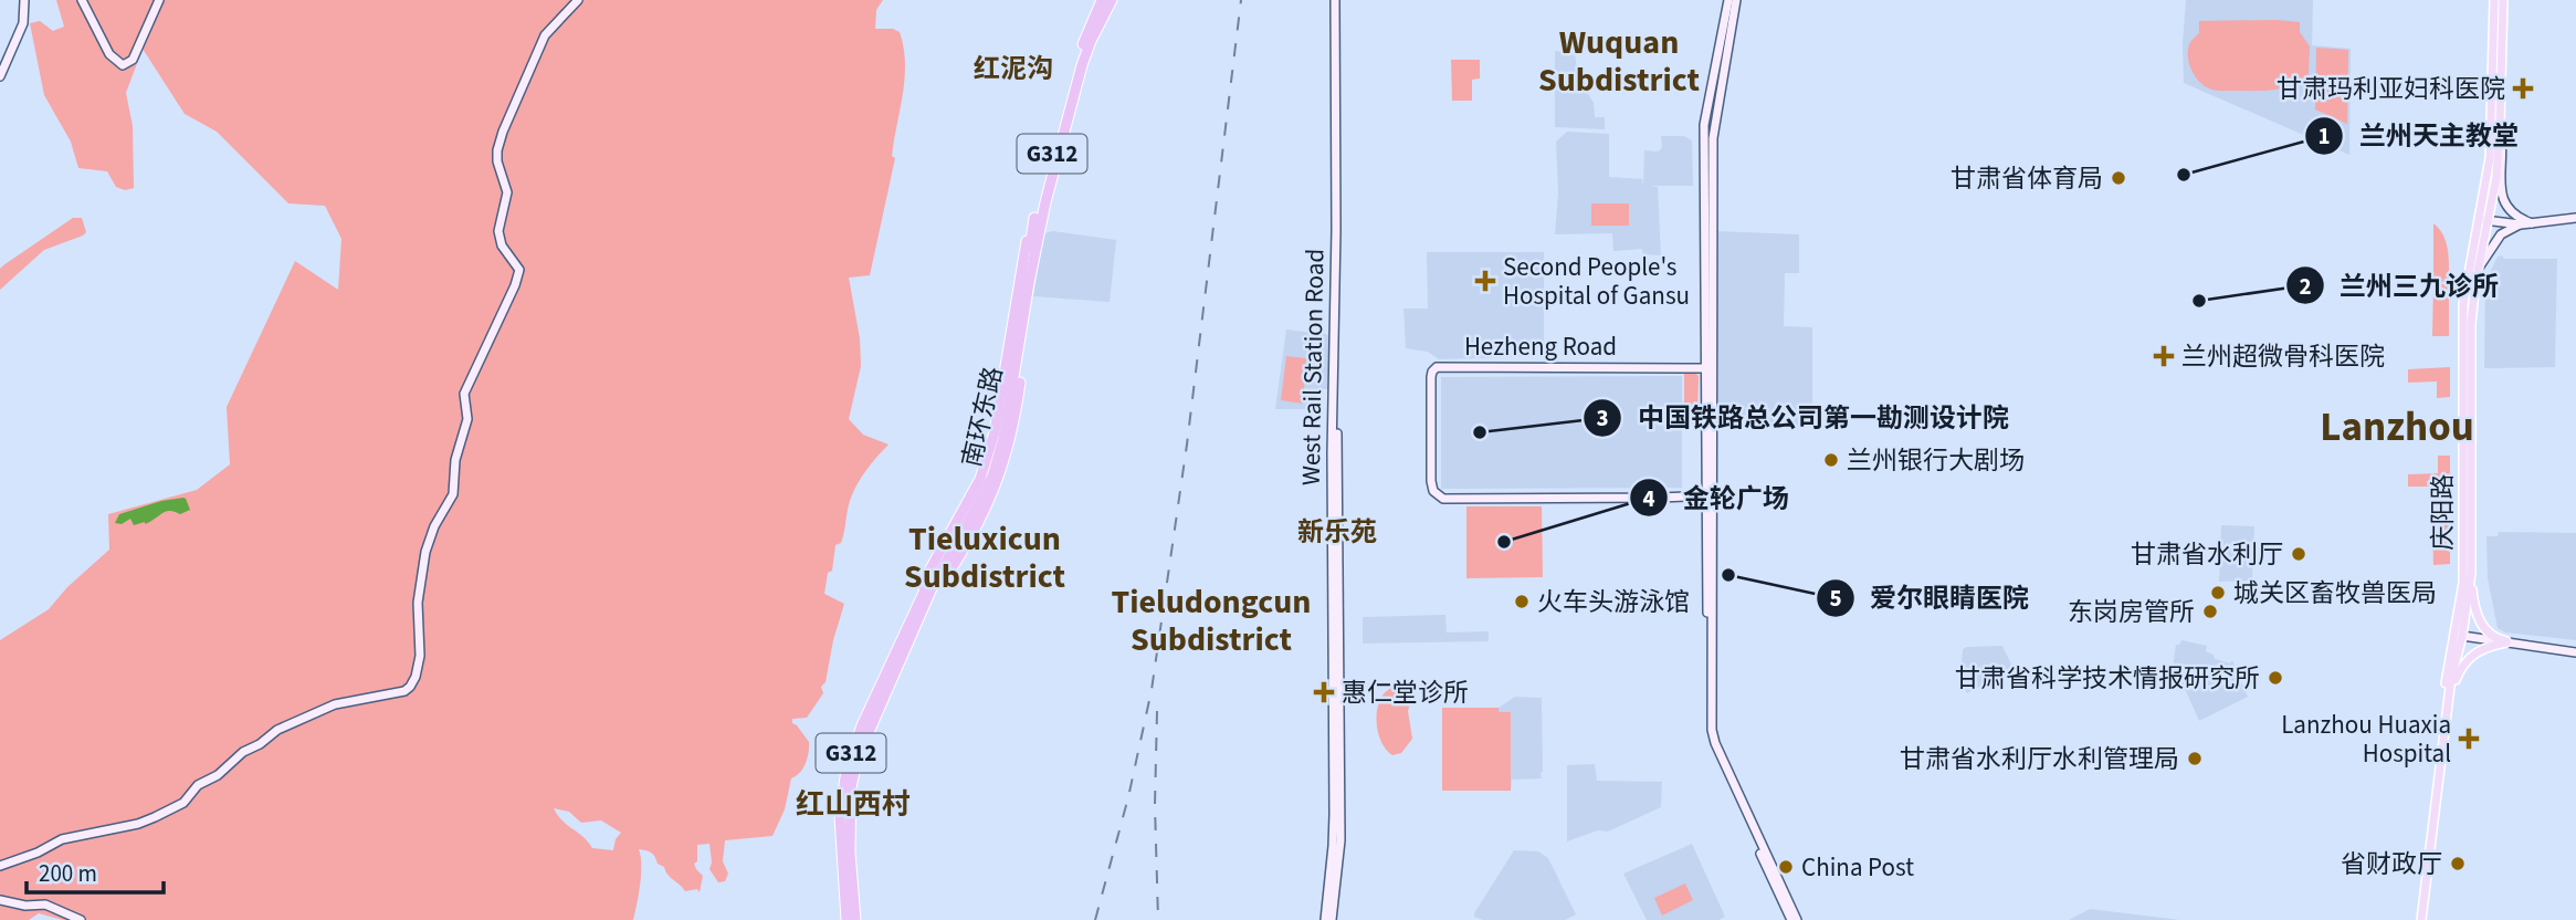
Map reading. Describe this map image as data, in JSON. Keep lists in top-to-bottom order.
{
  "streets": {
    "highway": ["G312", "南环东路"],
    "main road": ["Hezheng Road", "West Rail Station Road", "庆阳路"]
  },
  "districts": [
    "Wuquan Subdistrict",
    "红泥沟",
    "Lanzhou",
    "新乐苑",
    "Tieluxicun Subdistrict",
    "Tieludongcun Subdistrict",
    "红山西村"
  ],
  "places": {
    "health": [
      "甘肃玛利亚妇科医院",
      "Second People's Hospital of Gansu",
      "兰州超微骨科医院",
      "惠仁堂诊所",
      "Lanzhou Huaxia Hospital"
    ],
    "other": [
      "兰州天主教堂",
      "甘肃省体育局",
      "兰州三九诊所",
      "中国铁路总公司第一勘测设计院",
      "兰州银行大剧场",
      "金轮广场",
      "甘肃省水利厅",
      "爱尔眼睛医院",
      "城关区畜牧兽医局",
      "火车头游泳馆",
      "东岗房管所",
      "甘肃省科学技术情报研究所",
      "甘肃省水利厅水利管理局",
      "省财政厅",
      "China Post"
    ]
  },
  "scale_bar": "200 m"
}
